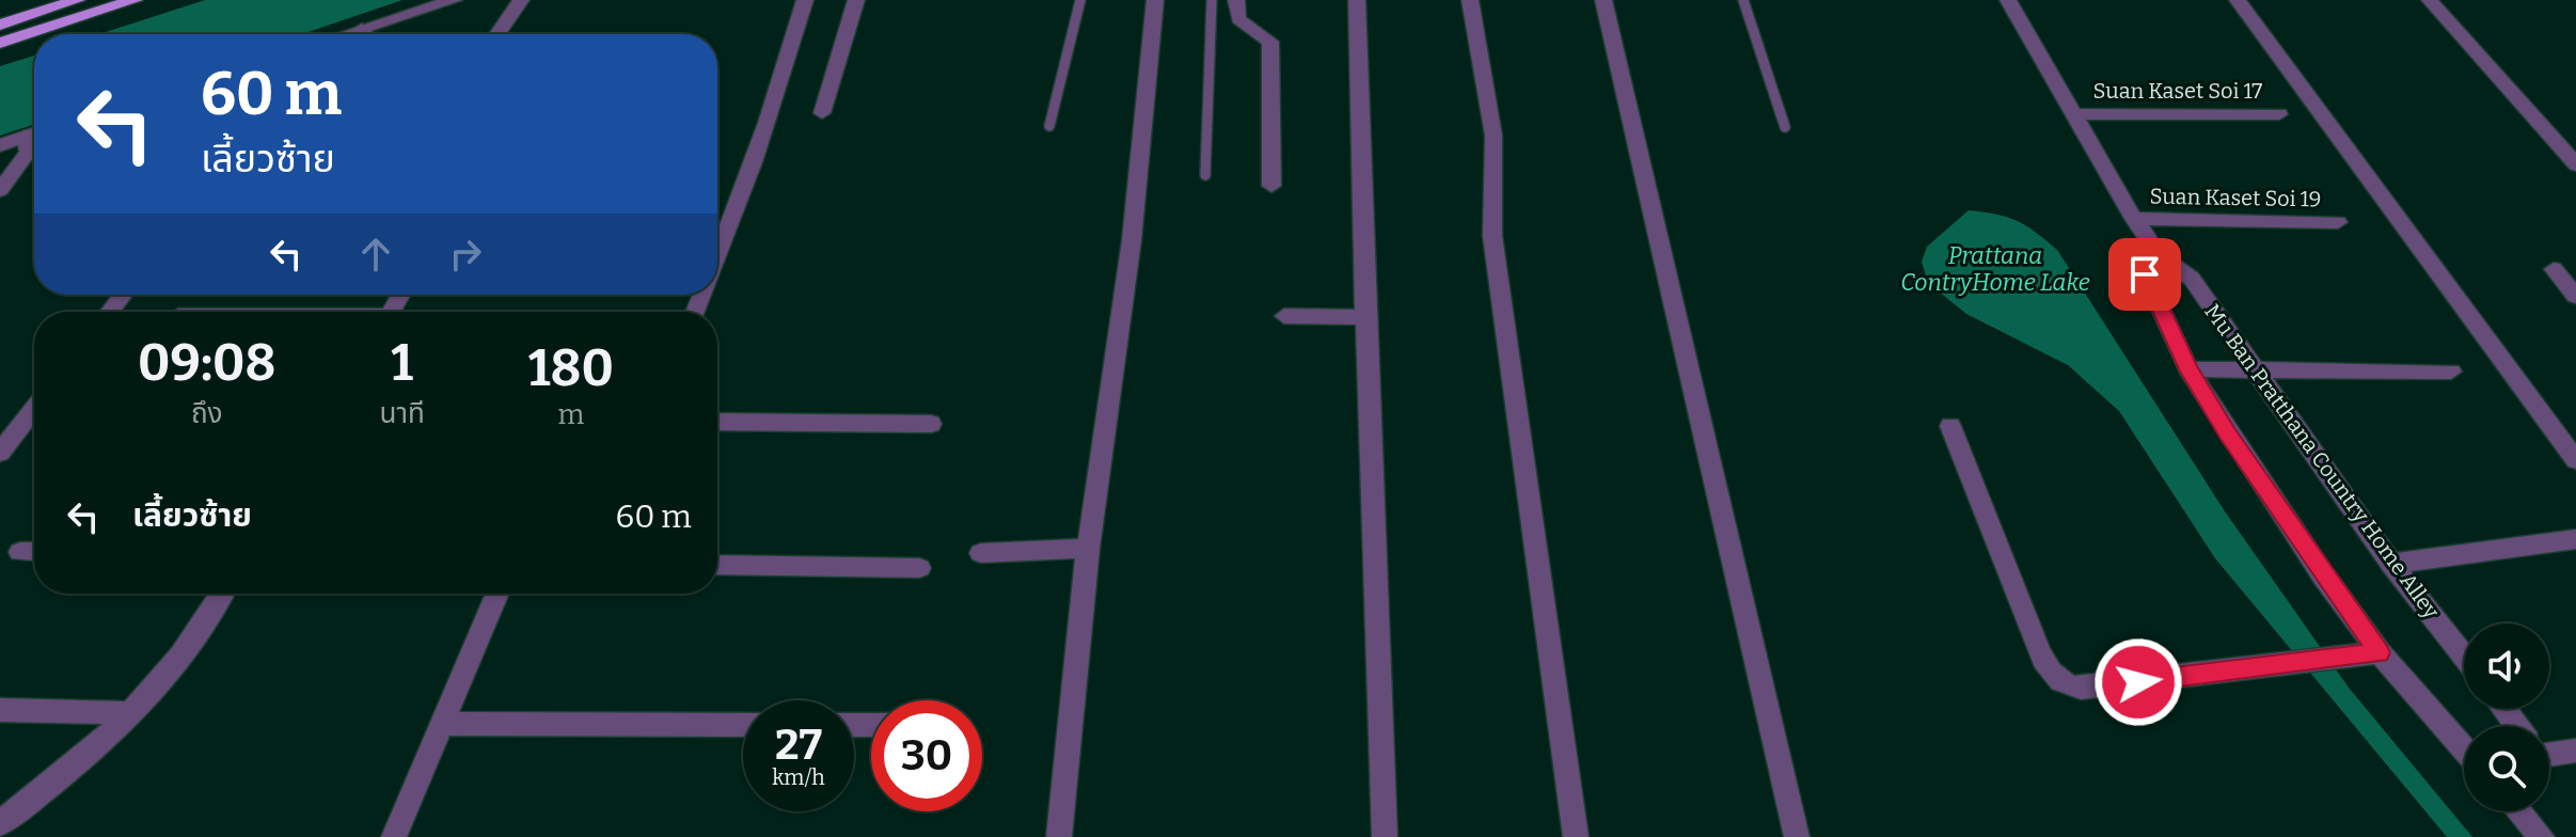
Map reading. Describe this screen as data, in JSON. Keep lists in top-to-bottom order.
{
  "streets": {
    "street": ["Suan Kaset Soi 17", "Suan Kaset Soi 19", "Mu Ban Pratthana Country Home Alley"]
  },
  "crossings": [
    ["Suan Kaset Soi 17", "Mu Ban Pratthana Country Home Alley"],
    ["Suan Kaset Soi 19", "Mu Ban Pratthana Country Home Alley"]
  ],
  "water": ["Prattana ContryHome Lake"],
  "page": {
    "turn": ["60 m", "เลี้ยวซ้าย"],
    "eta": [
      "09:08",
      "ถึง",
      "1",
      "นาที",
      "180",
      "m"
    ],
    "list": [
      {
        "name": "เลี้ยวซ้าย",
        "value": "60 m"
      }
    ],
    "speed": "27 km/h",
    "limit": "30"
  }
}
